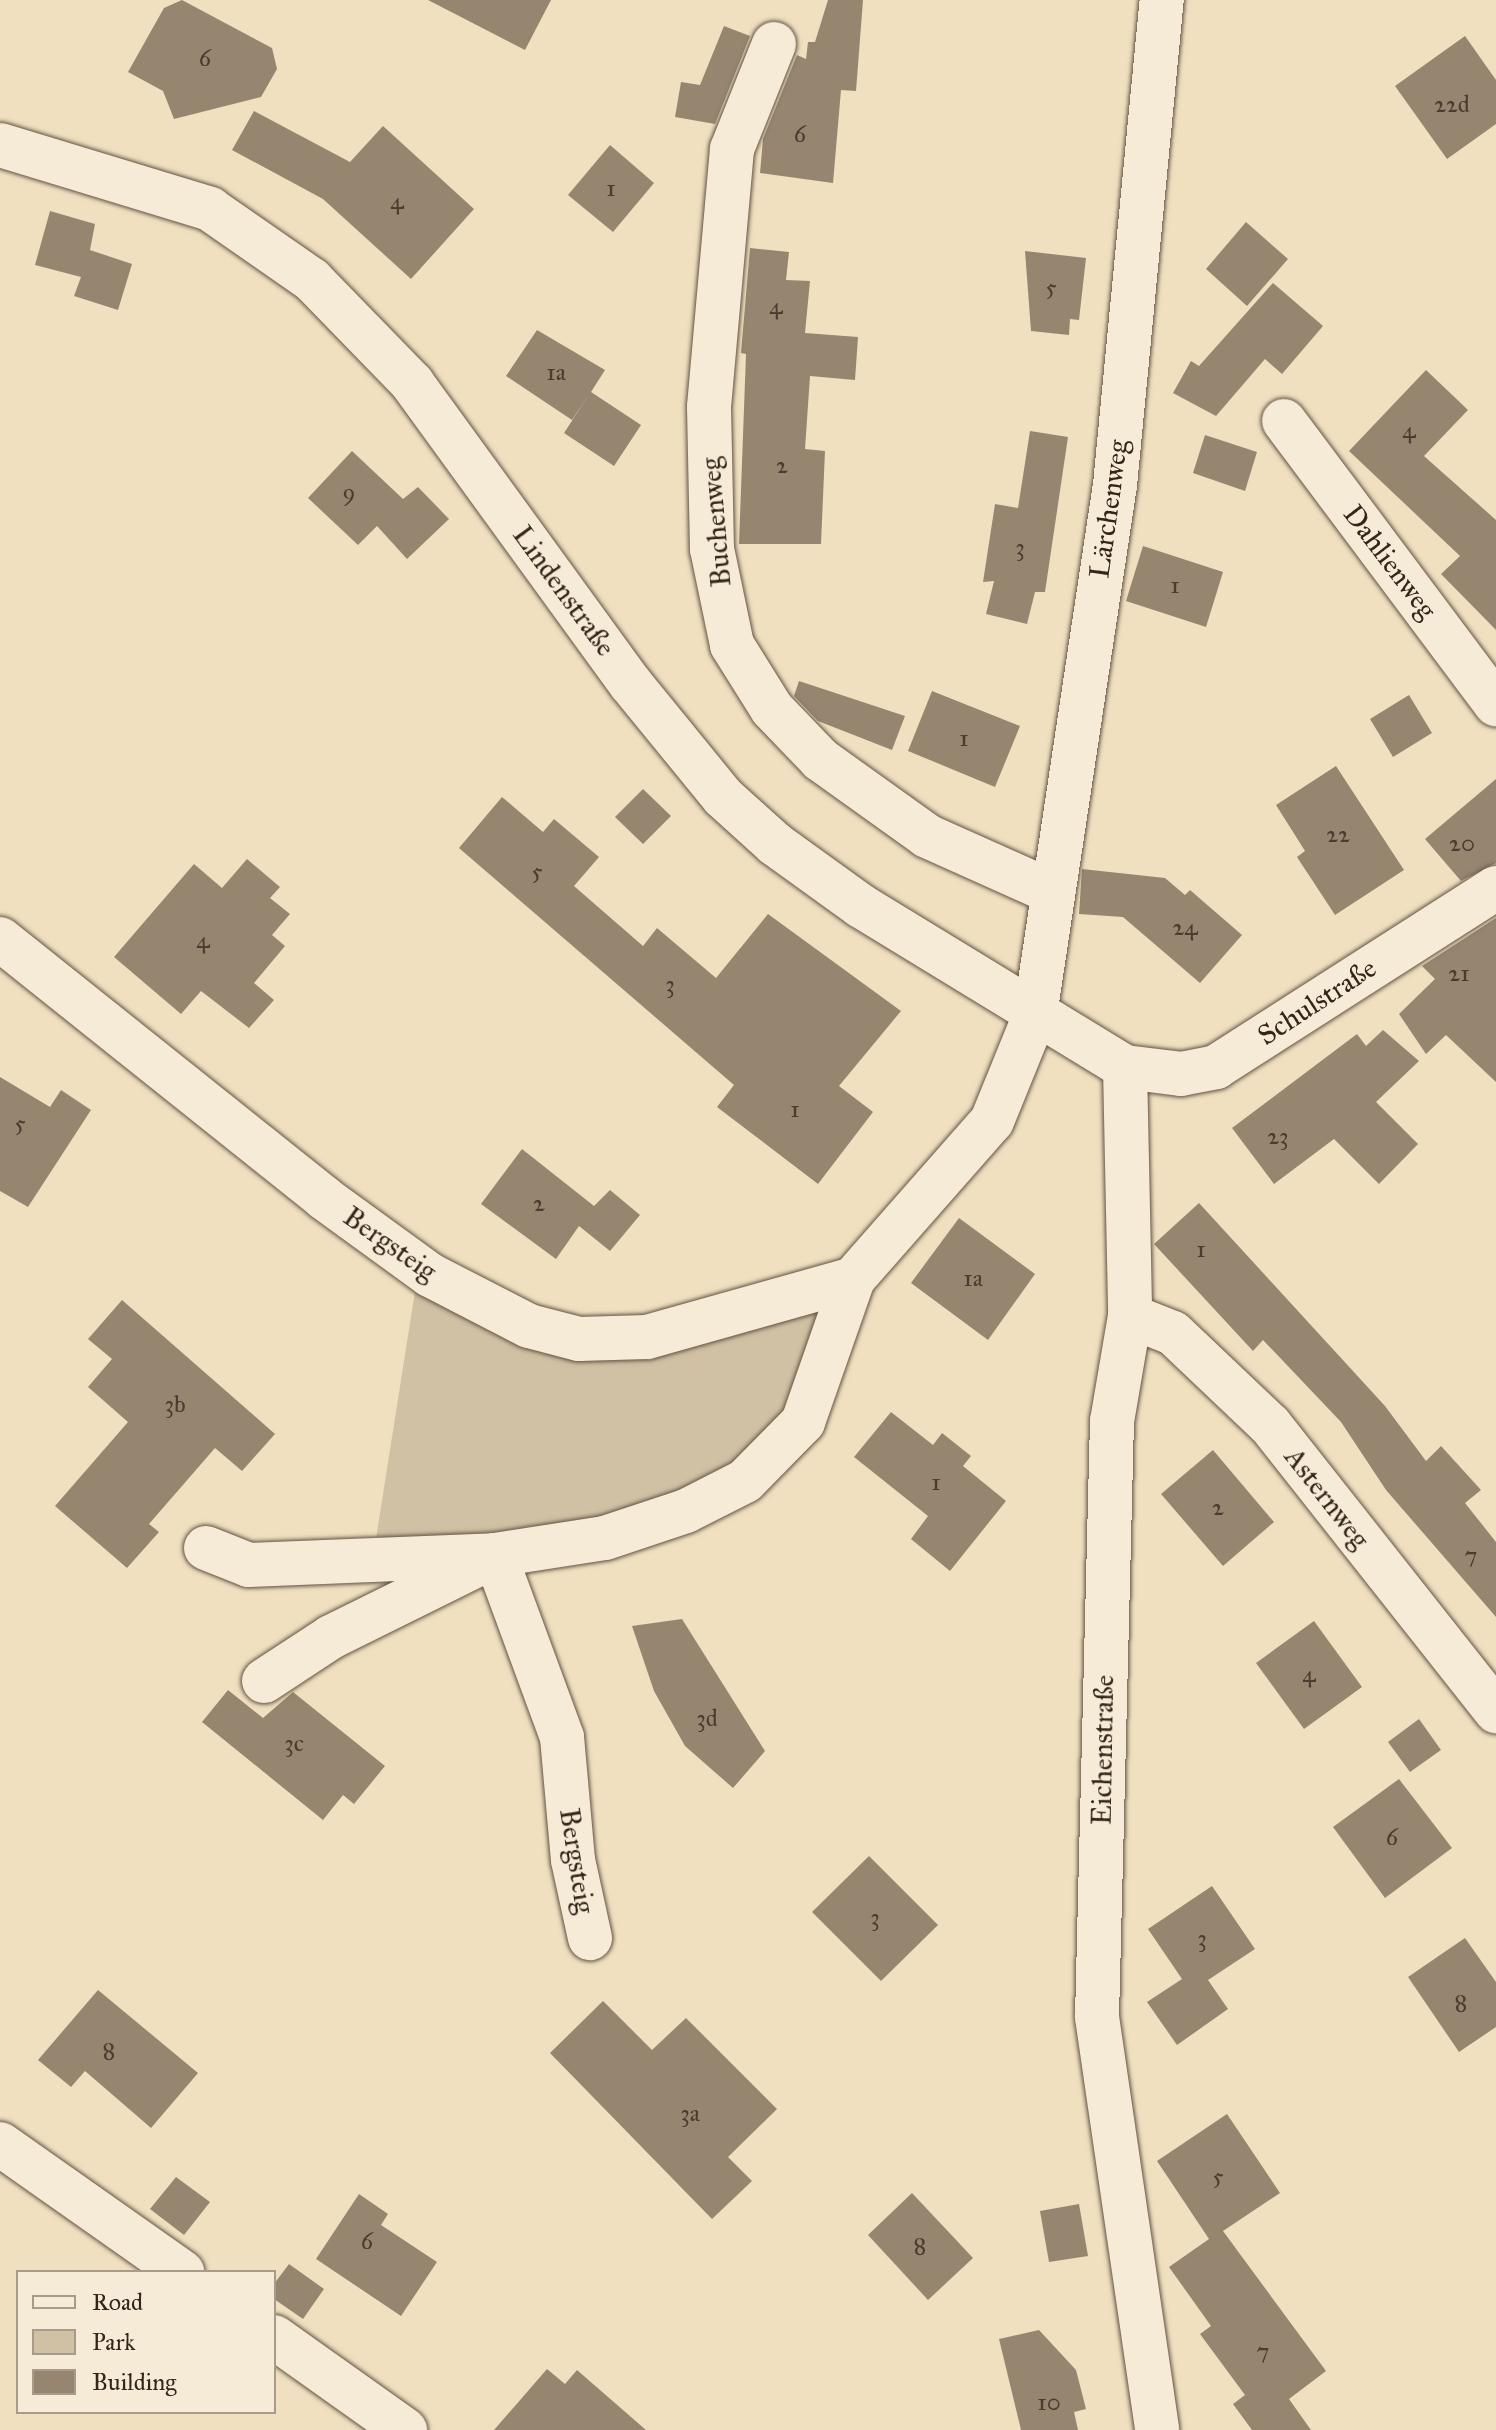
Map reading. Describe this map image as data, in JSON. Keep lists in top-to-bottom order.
{
  "streets": {
    "street": [
      "Lärchenweg",
      "Buchenweg",
      "Dahlienweg",
      "Lindenstraße",
      "Schulstraße",
      "Bergsteig",
      "Asternweg",
      "Eichenstraße"
    ]
  },
  "crossings": [
    ["Lärchenweg", "Buchenweg"],
    ["Lärchenweg", "Lindenstraße"],
    ["Lindenstraße", "Schulstraße"],
    ["Lindenstraße", "Eichenstraße"],
    ["Schulstraße", "Eichenstraße"],
    ["Asternweg", "Eichenstraße"]
  ],
  "house_numbers": [
    "6",
    "22d",
    "6",
    "1",
    "4",
    "5",
    "4",
    "1a",
    "4",
    "2",
    "9",
    "3",
    "1",
    "1",
    "22",
    "20",
    "5",
    "24",
    "4",
    "21",
    "3",
    "1",
    "5",
    "23",
    "2",
    "1",
    "1a",
    "3b",
    "1",
    "2",
    "7",
    "4",
    "3d",
    "3c",
    "6",
    "3",
    "3",
    "8",
    "8",
    "3a",
    "5",
    "6",
    "8",
    "7",
    "10"
  ],
  "legend": ["Road", "Park", "Building"]
}
